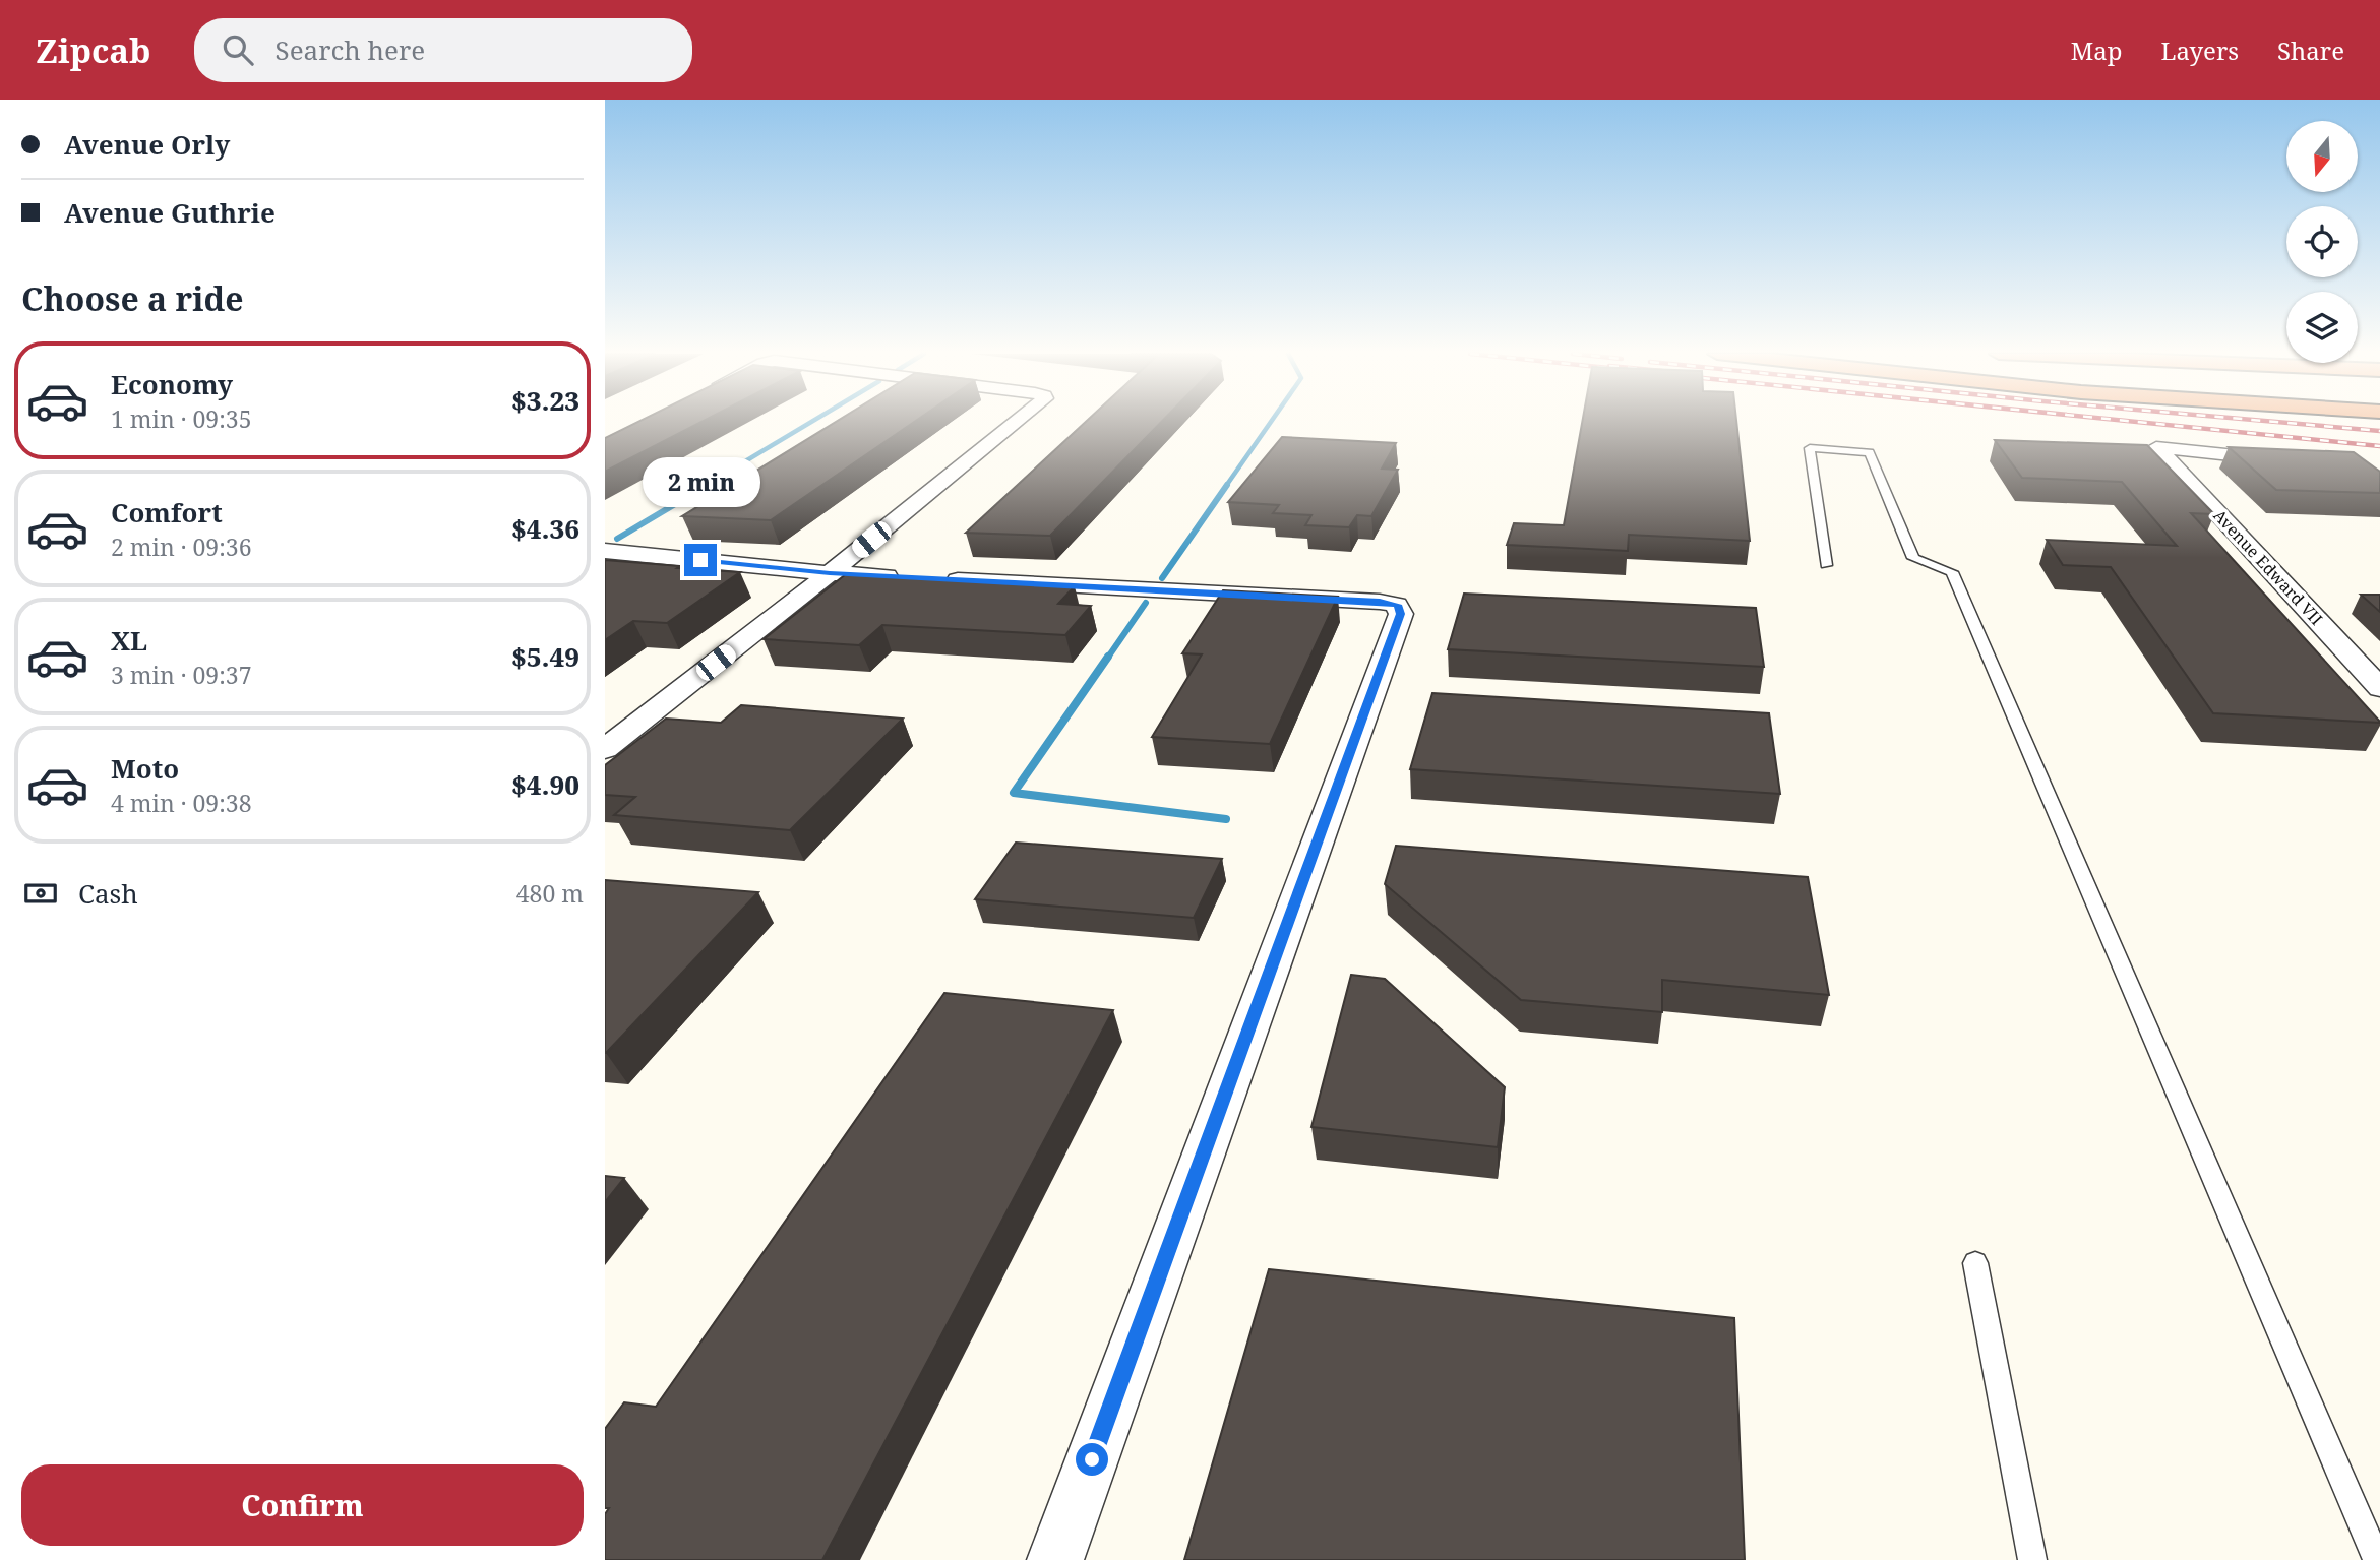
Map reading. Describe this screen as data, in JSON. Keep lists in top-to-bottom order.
{
  "streets": {
    "street": ["Avenue Edward VII"]
  },
  "north": "bottom",
  "page": {
    "header": "Zipcab",
    "search": "Search here",
    "nav": ["Map", "Layers", "Share"],
    "banner": ["Avenue Orly", "Avenue Guthrie"],
    "heading": "Choose a ride",
    "list": [
      {
        "name": "Economy",
        "note": "1 min · 09:35",
        "value": "$3.23"
      },
      {
        "name": "Comfort",
        "note": "2 min · 09:36",
        "value": "$4.36"
      },
      {
        "name": "XL",
        "note": "3 min · 09:37",
        "value": "$5.49"
      },
      {
        "name": "Moto",
        "note": "4 min · 09:38",
        "value": "$4.90"
      }
    ],
    "bubble": "2 min",
    "pay": ["Cash", "480 m"],
    "buttons": "Confirm"
  }
}
